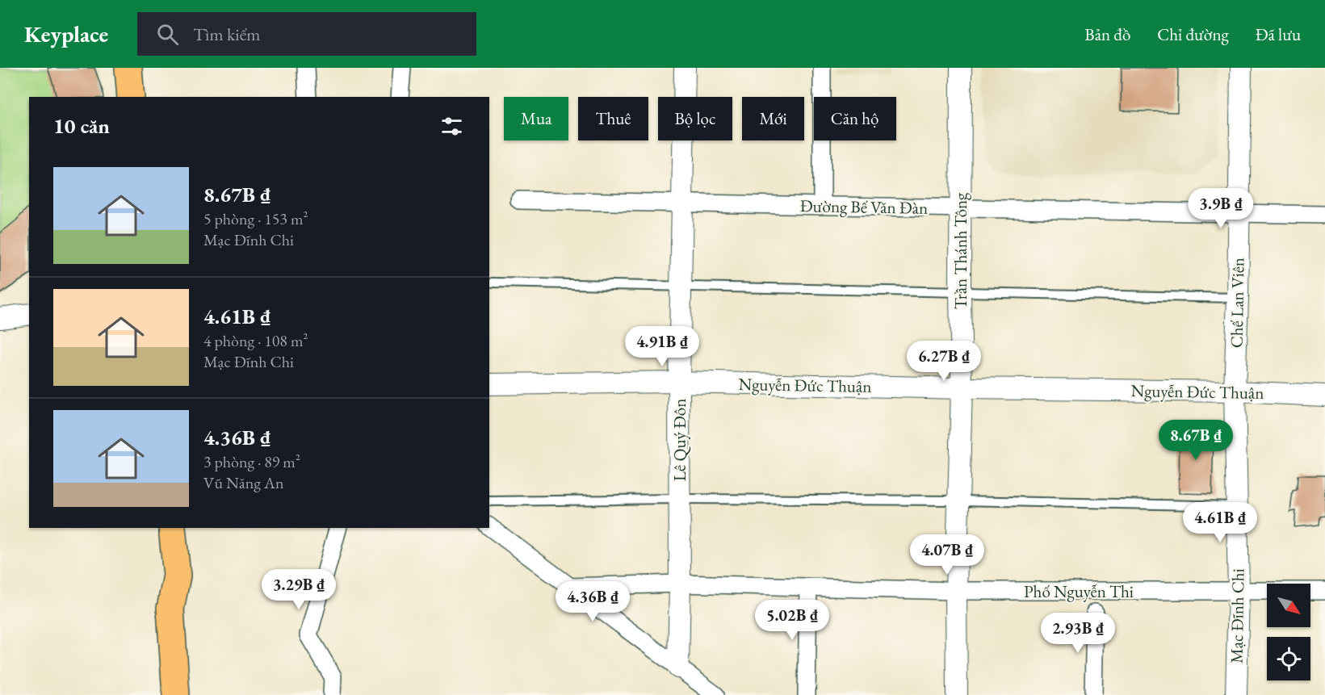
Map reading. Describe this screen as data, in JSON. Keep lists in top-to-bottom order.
{
  "streets": {
    "street": [
      "Đường Bế Văn Đàn",
      "Trần Thánh Tông",
      "Chế Lan Viên",
      "Nguyễn Đức Thuận",
      "Lê Quý Đôn",
      "Phố Nguyễn Thi",
      "Mạc Đĩnh Chi"
    ]
  },
  "crossings": [
    ["Đường Bế Văn Đàn", "Trần Thánh Tông"],
    ["Đường Bế Văn Đàn", "Chế Lan Viên"],
    ["Đường Bế Văn Đàn", "Lê Quý Đôn"],
    ["Trần Thánh Tông", "Nguyễn Đức Thuận"],
    ["Trần Thánh Tông", "Phố Nguyễn Thi"],
    ["Chế Lan Viên", "Nguyễn Đức Thuận"],
    ["Chế Lan Viên", "Mạc Đĩnh Chi"],
    ["Nguyễn Đức Thuận", "Lê Quý Đôn"],
    ["Nguyễn Đức Thuận", "Mạc Đĩnh Chi"],
    ["Lê Quý Đôn", "Phố Nguyễn Thi"],
    ["Phố Nguyễn Thi", "Mạc Đĩnh Chi"]
  ],
  "north": "bottom right",
  "page": {
    "header": "Keyplace",
    "search": "Tìm kiếm",
    "nav": ["Bản đồ", "Chỉ đường", "Đã lưu"],
    "chip": [
      "Mua",
      "Thuê",
      "Bộ lọc",
      "Mới",
      "Căn hộ"
    ],
    "heading": "10 căn",
    "list": [
      {
        "name": "8.67B ₫",
        "note": "5 phòng · 153 m² · Mạc Đĩnh Chi"
      },
      {
        "name": "4.61B ₫",
        "note": "4 phòng · 108 m² · Mạc Đĩnh Chi"
      },
      {
        "name": "4.36B ₫",
        "note": "3 phòng · 89 m² · Vũ Năng An"
      }
    ],
    "price": [
      "3.9B ₫",
      "4.91B ₫",
      "6.27B ₫",
      "8.67B ₫",
      "4.61B ₫",
      "4.07B ₫",
      "3.29B ₫",
      "4.36B ₫",
      "5.02B ₫",
      "2.93B ₫"
    ]
  }
}
